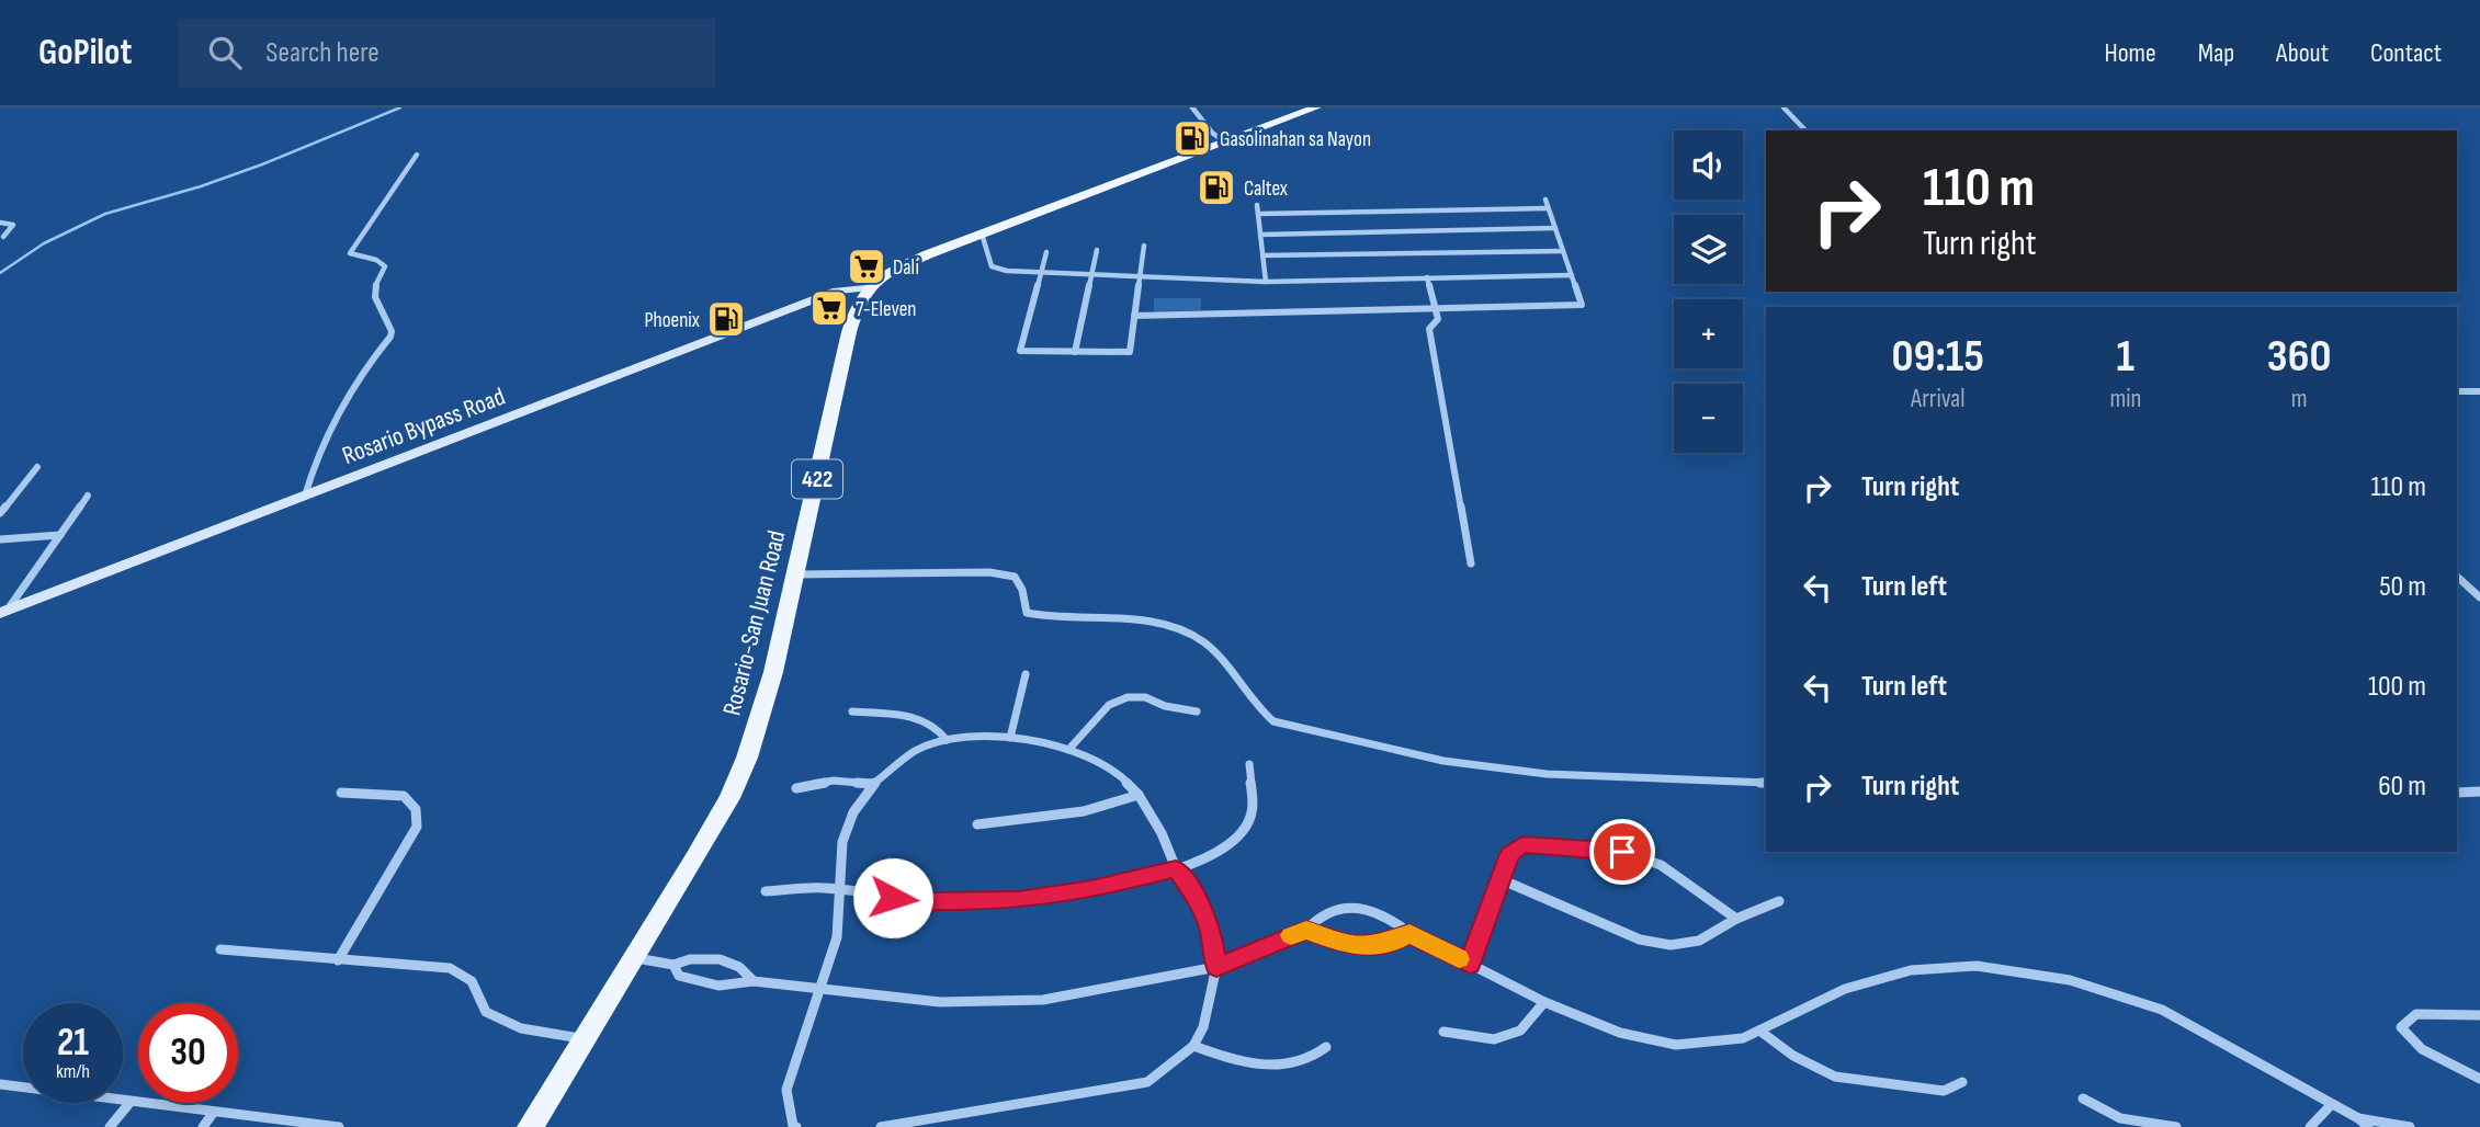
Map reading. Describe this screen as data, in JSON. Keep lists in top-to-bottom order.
{
  "streets": {
    "main road": ["Rosario Bypass Road", "422", "Rosario-San Juan Road"]
  },
  "crossings": [
    ["Rosario Bypass Road", "Rosario-San Juan Road"]
  ],
  "places": {
    "fuel station": ["Gasolinahan sa Nayon", "Caltex", "Phoenix"],
    "supermarket": ["Dali", "7-Eleven"]
  },
  "page": {
    "header": "GoPilot",
    "search": "Search here",
    "nav": [
      "Home",
      "Map",
      "About",
      "Contact"
    ],
    "map_buttons": ["+", "−"],
    "turn": ["110 m", "Turn right"],
    "eta": [
      "09:15",
      "Arrival",
      "1",
      "min",
      "360",
      "m"
    ],
    "list": [
      {
        "name": "Turn right",
        "value": "110 m"
      },
      {
        "name": "Turn left",
        "value": "50 m"
      },
      {
        "name": "Turn left",
        "value": "100 m"
      },
      {
        "name": "Turn right",
        "value": "60 m"
      }
    ],
    "speed": "21 km/h",
    "limit": "30"
  }
}
